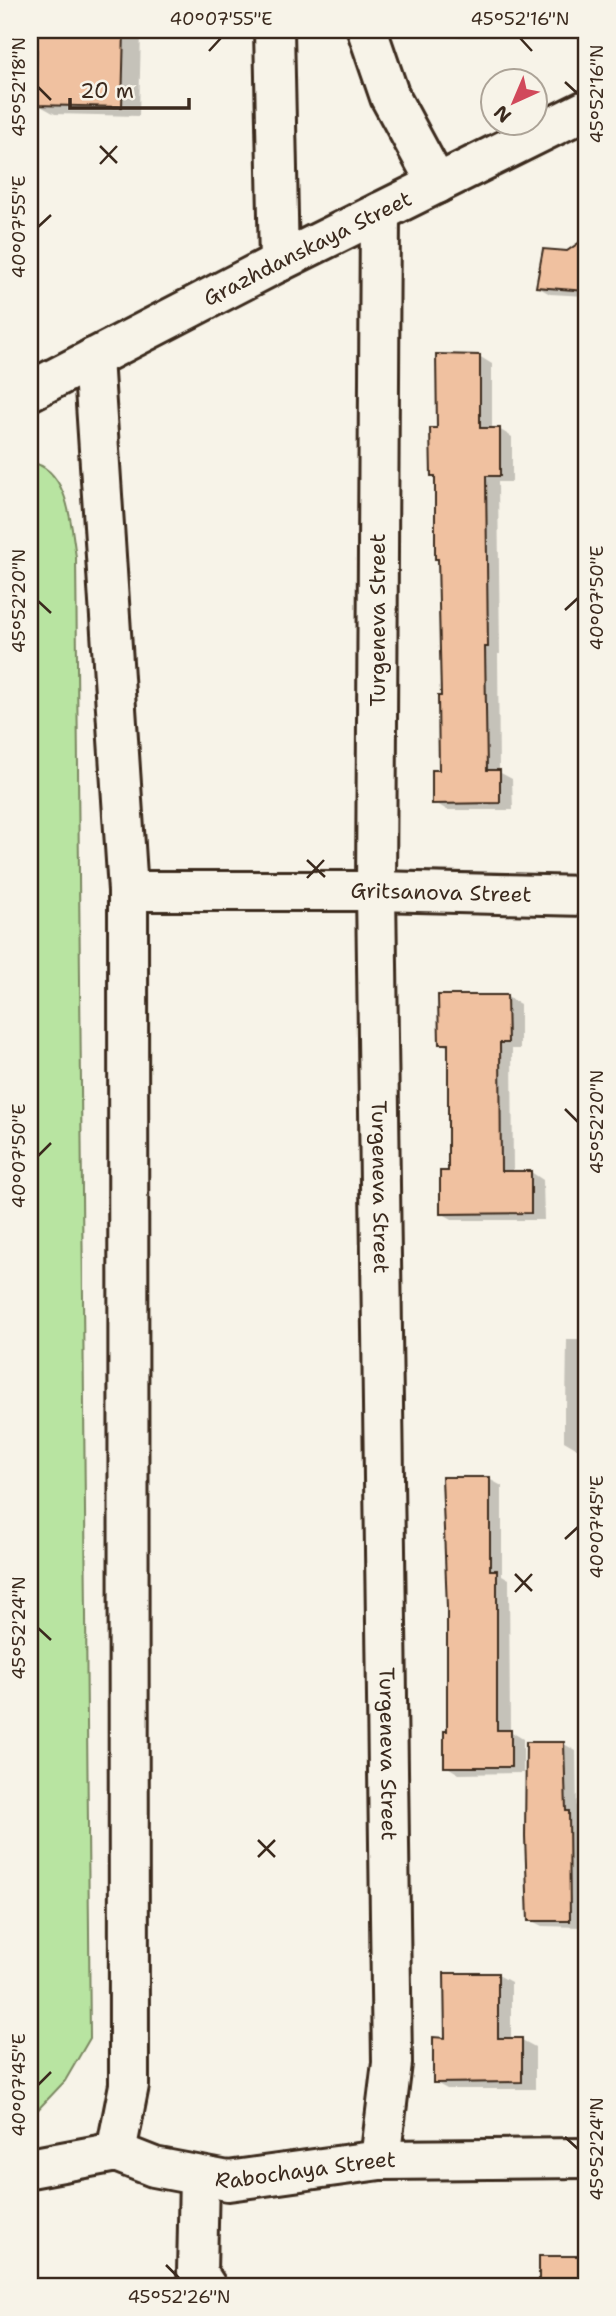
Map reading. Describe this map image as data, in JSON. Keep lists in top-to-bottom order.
{
  "streets": {
    "street": [
      "Grazhdanskaya Street",
      "Turgeneva Street",
      "Gritsanova Street",
      "Rabochaya Street"
    ]
  },
  "crossings": [
    ["Grazhdanskaya Street", "Turgeneva Street"],
    ["Turgeneva Street", "Gritsanova Street"],
    ["Turgeneva Street", "Rabochaya Street"]
  ],
  "scale_bar": "20 m",
  "north": "bottom left",
  "coordinates": [
    "40°07'55\"E",
    "45°52'16\"N",
    "45°52'18\"N",
    "40°07'50\"E",
    "45°52'20\"N",
    "40°07'45\"E",
    "45°52'24\"N",
    "45°52'26\"N"
  ]
}
